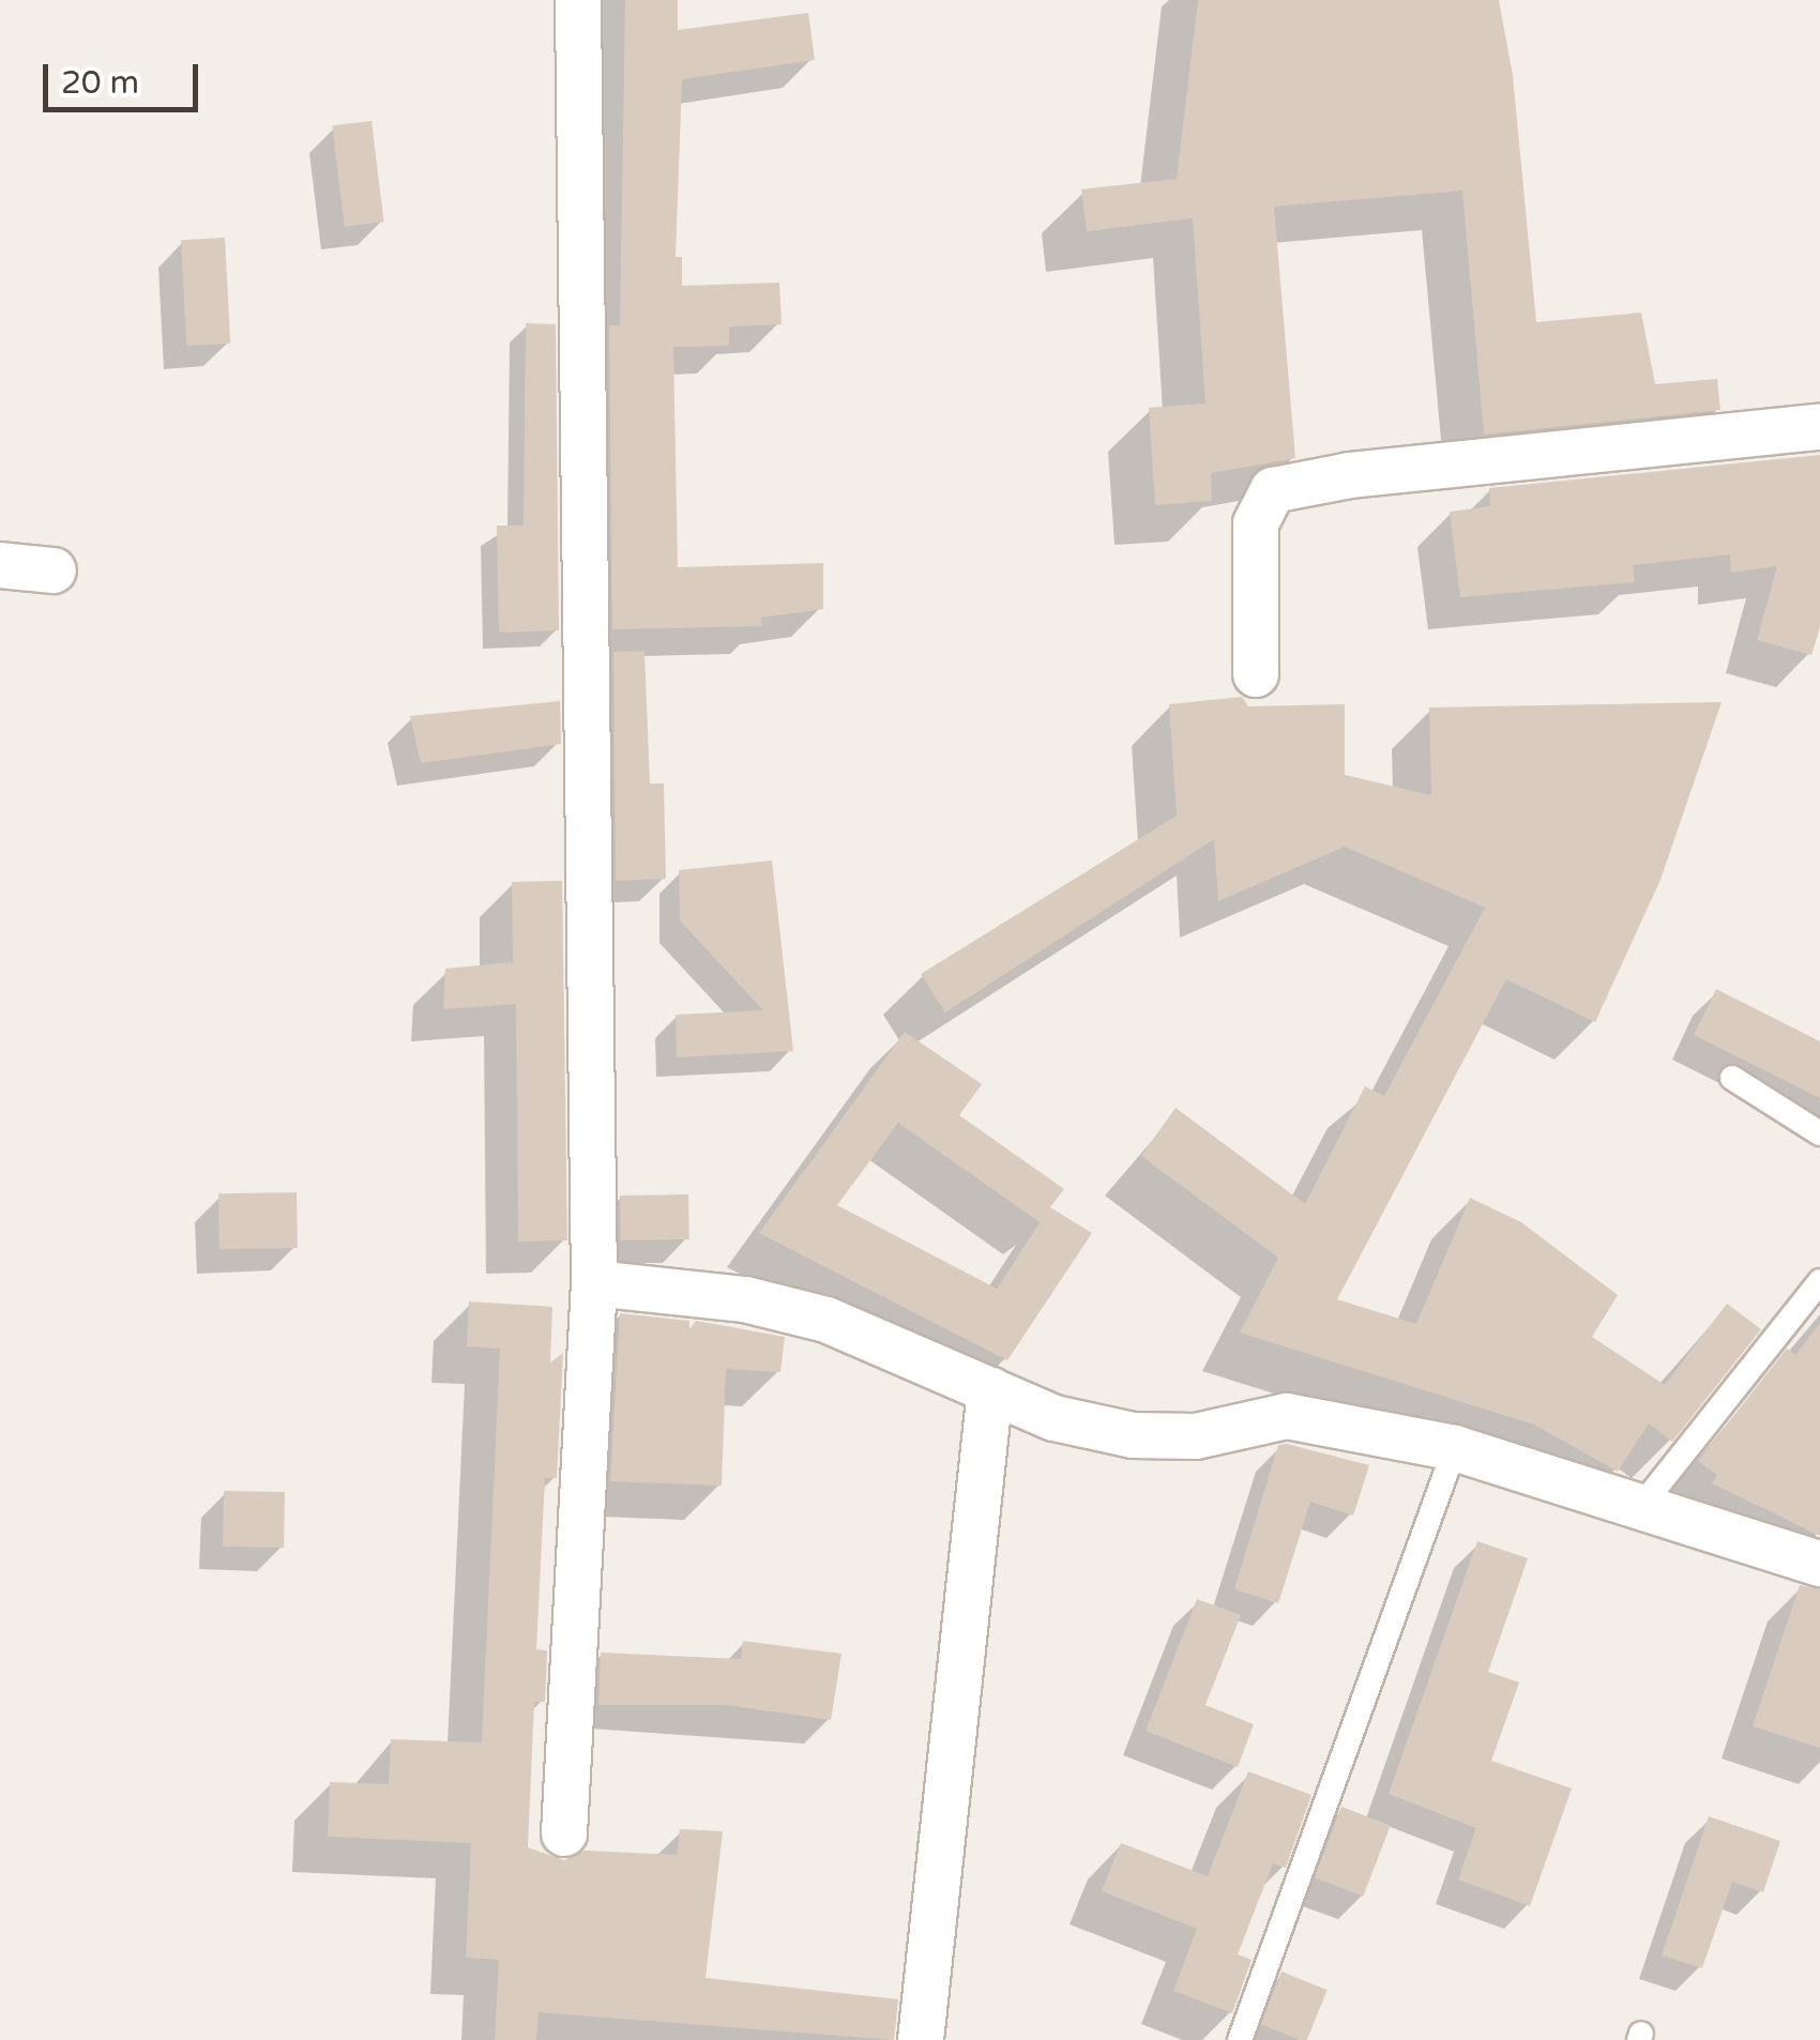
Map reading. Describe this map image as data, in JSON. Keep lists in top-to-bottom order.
{
  "scale_bar": "20 m"
}
